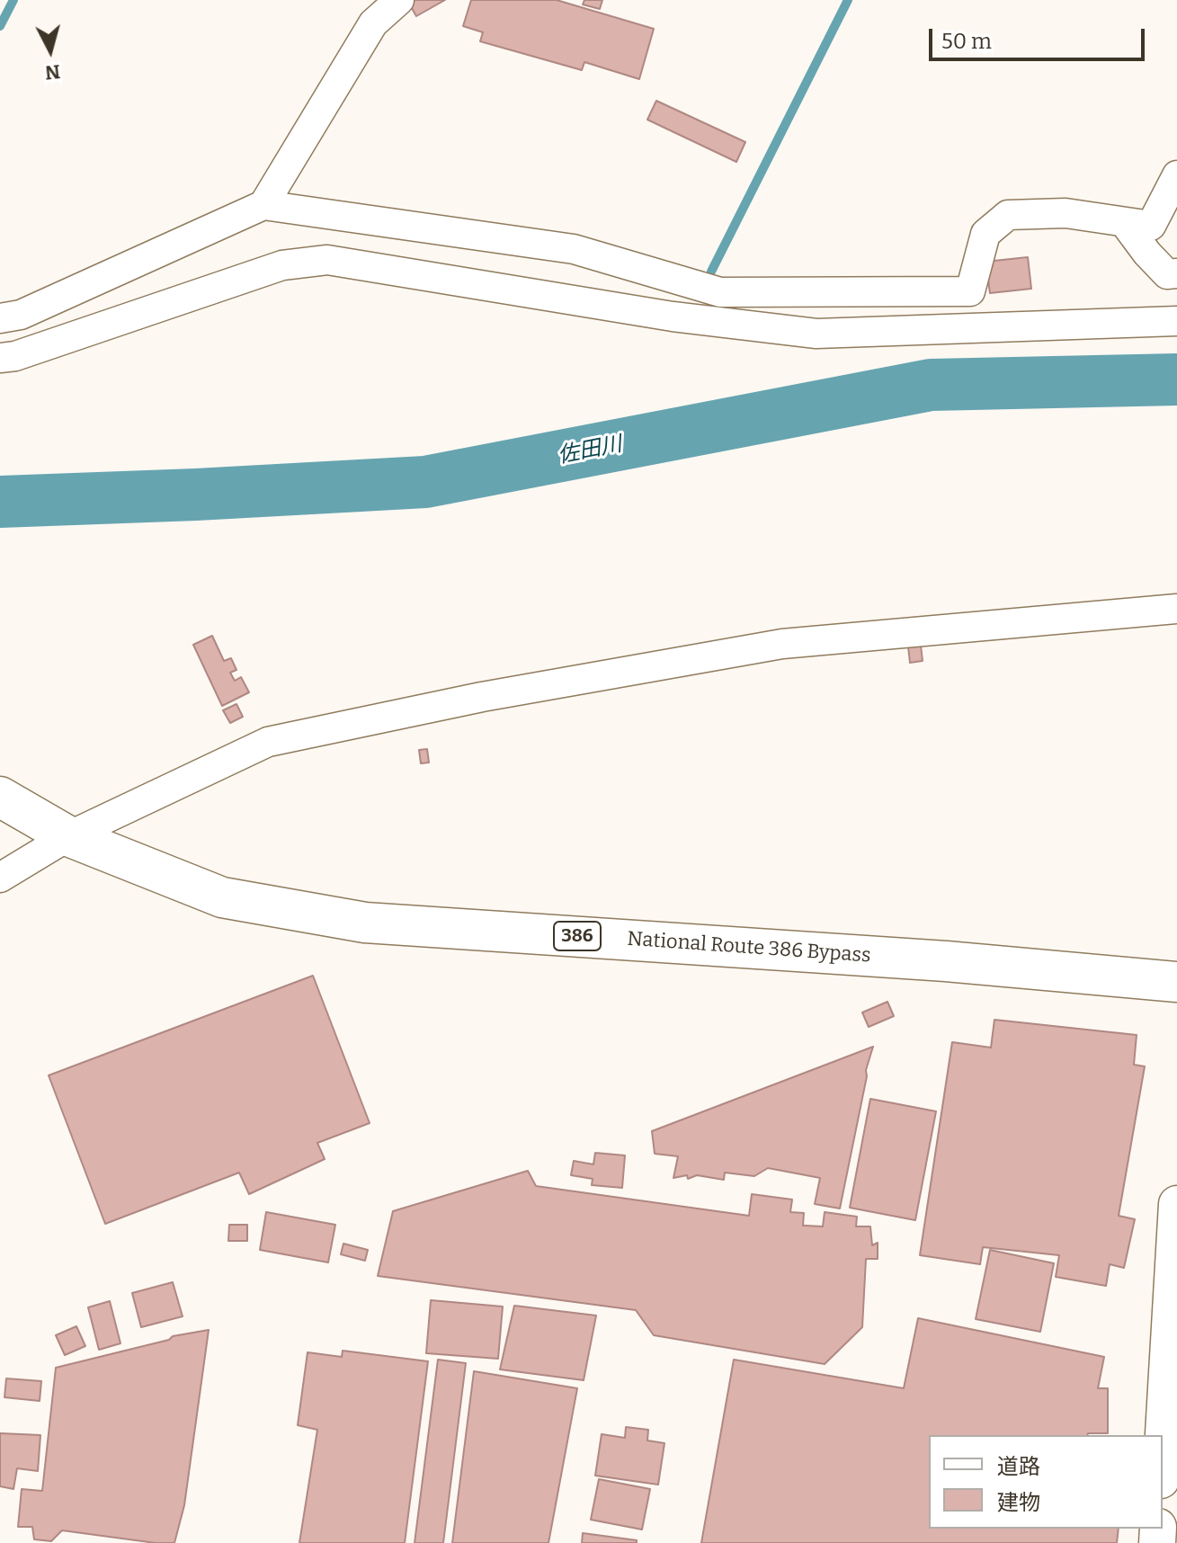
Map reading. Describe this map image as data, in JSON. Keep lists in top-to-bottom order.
{
  "streets": {
    "highway": ["386", "National Route 386 Bypass"]
  },
  "water": ["佐田川"],
  "legend": ["道路", "建物"],
  "scale_bar": "50 m",
  "north": "bottom"
}
